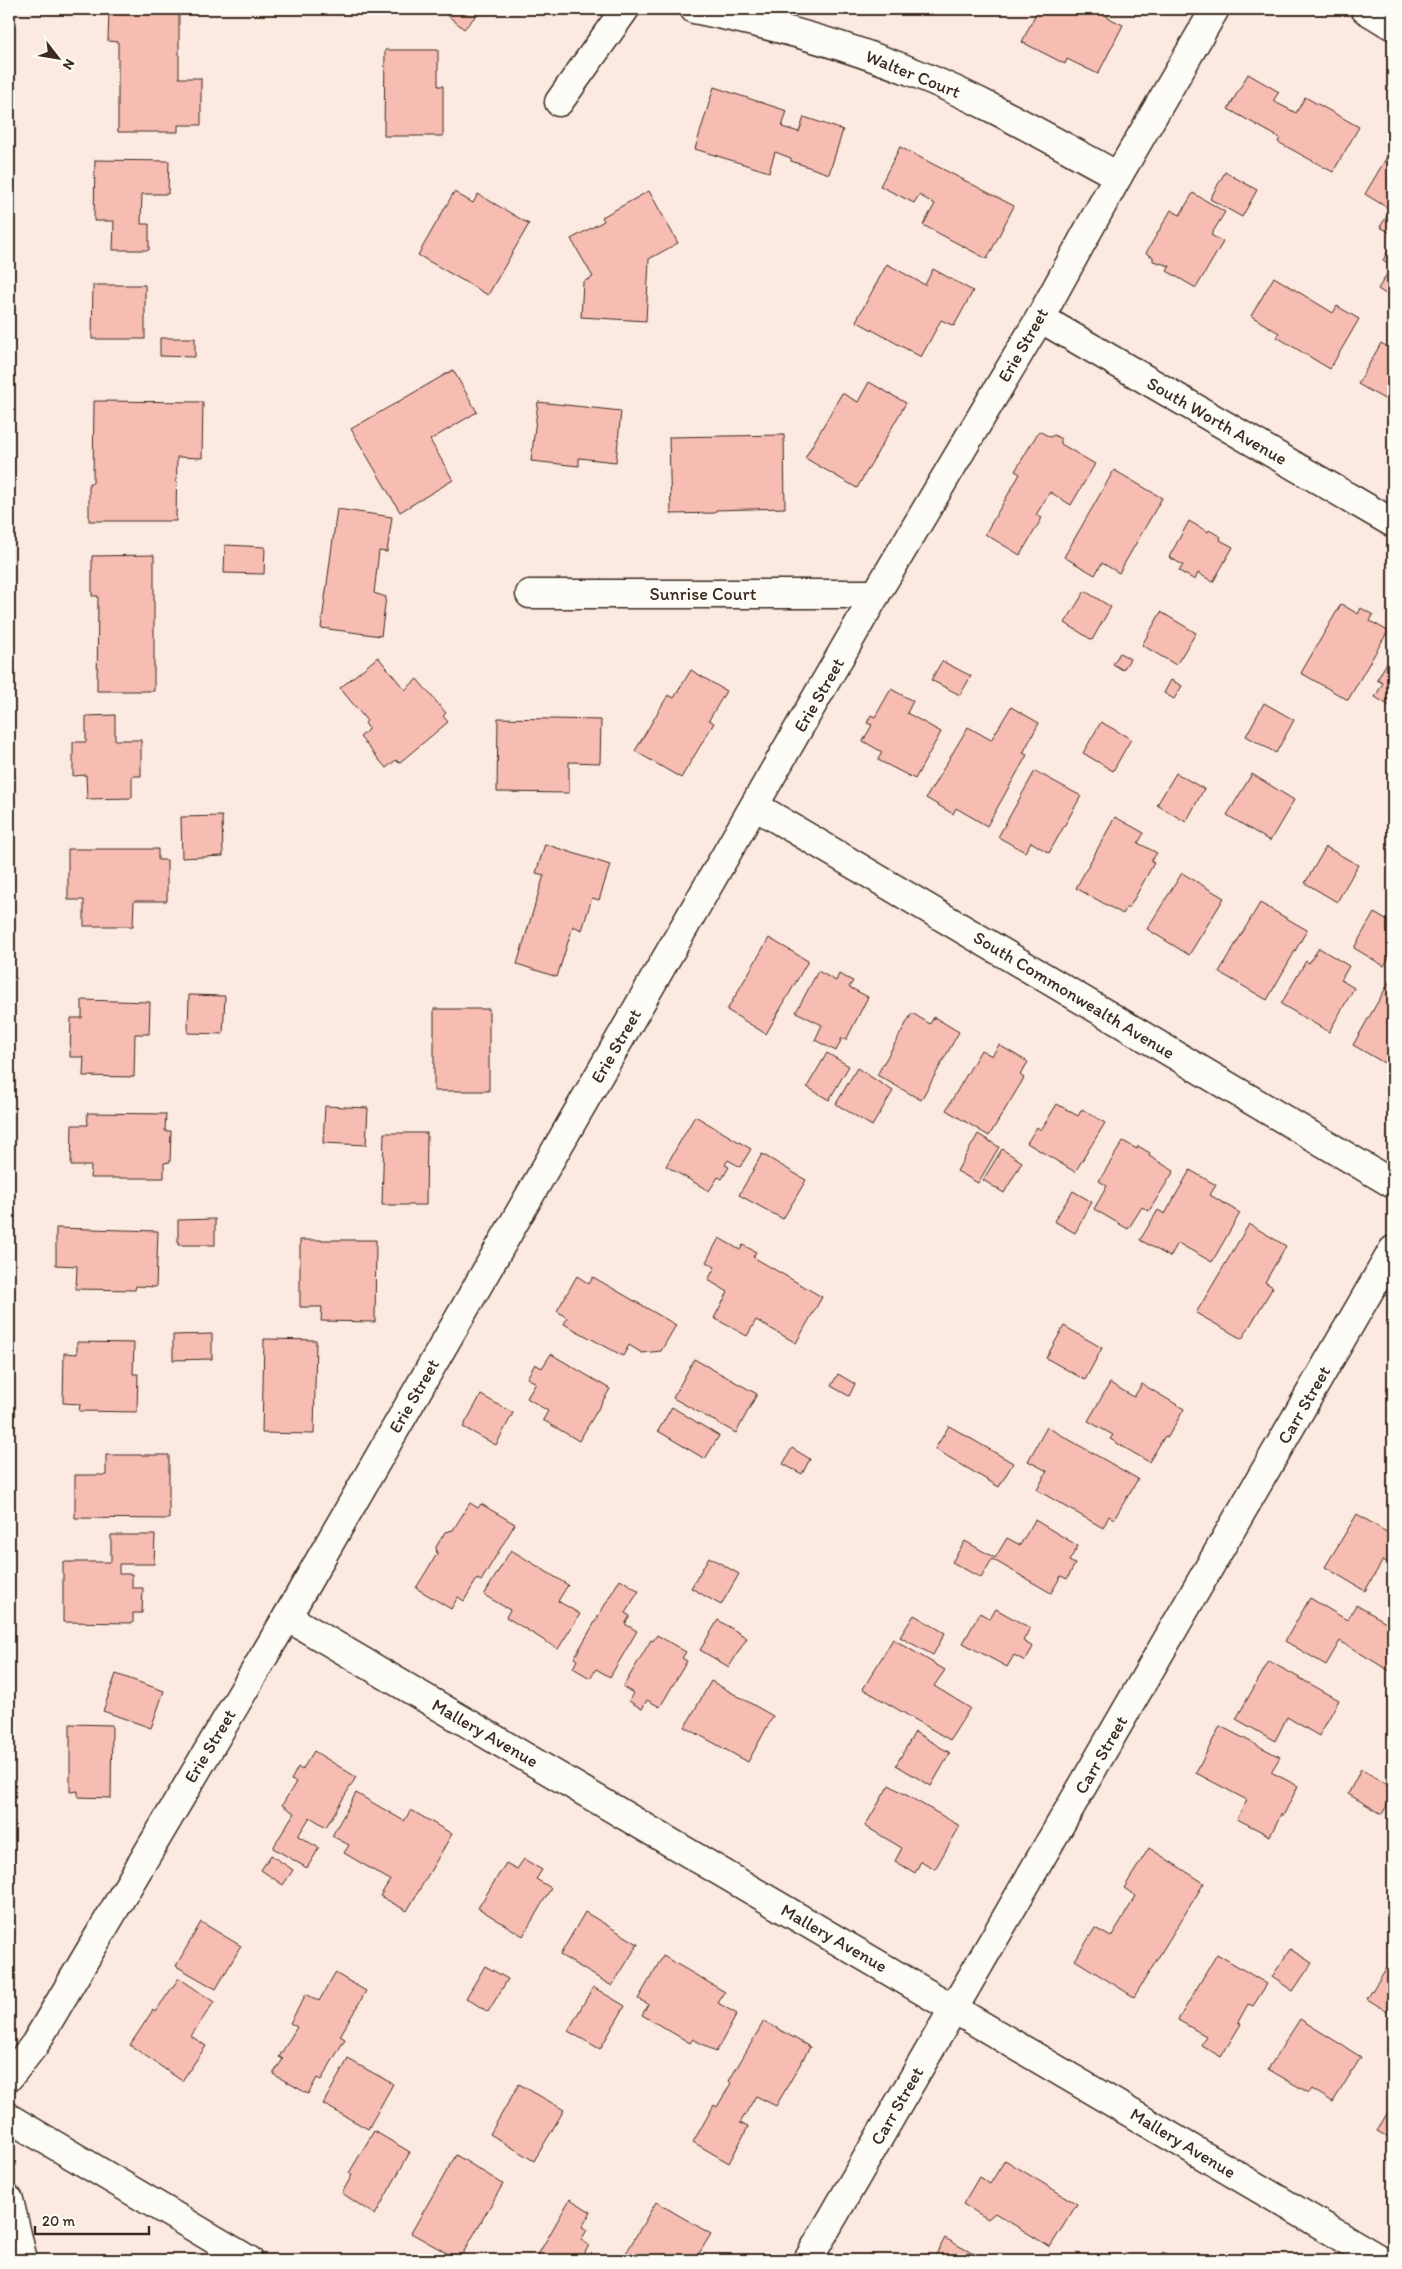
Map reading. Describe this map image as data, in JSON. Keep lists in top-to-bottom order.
{
  "streets": {
    "street": [
      "Walter Court",
      "Erie Street",
      "South Worth Avenue",
      "Sunrise Court",
      "South Commonwealth Avenue",
      "Carr Street",
      "Mallery Avenue"
    ]
  },
  "crossings": [
    ["Walter Court", "Erie Street"],
    ["Erie Street", "South Worth Avenue"],
    ["Erie Street", "Sunrise Court"],
    ["Erie Street", "South Commonwealth Avenue"],
    ["Erie Street", "Mallery Avenue"],
    ["Carr Street", "Mallery Avenue"]
  ],
  "scale_bar": "20 m",
  "north": "bottom right"
}
